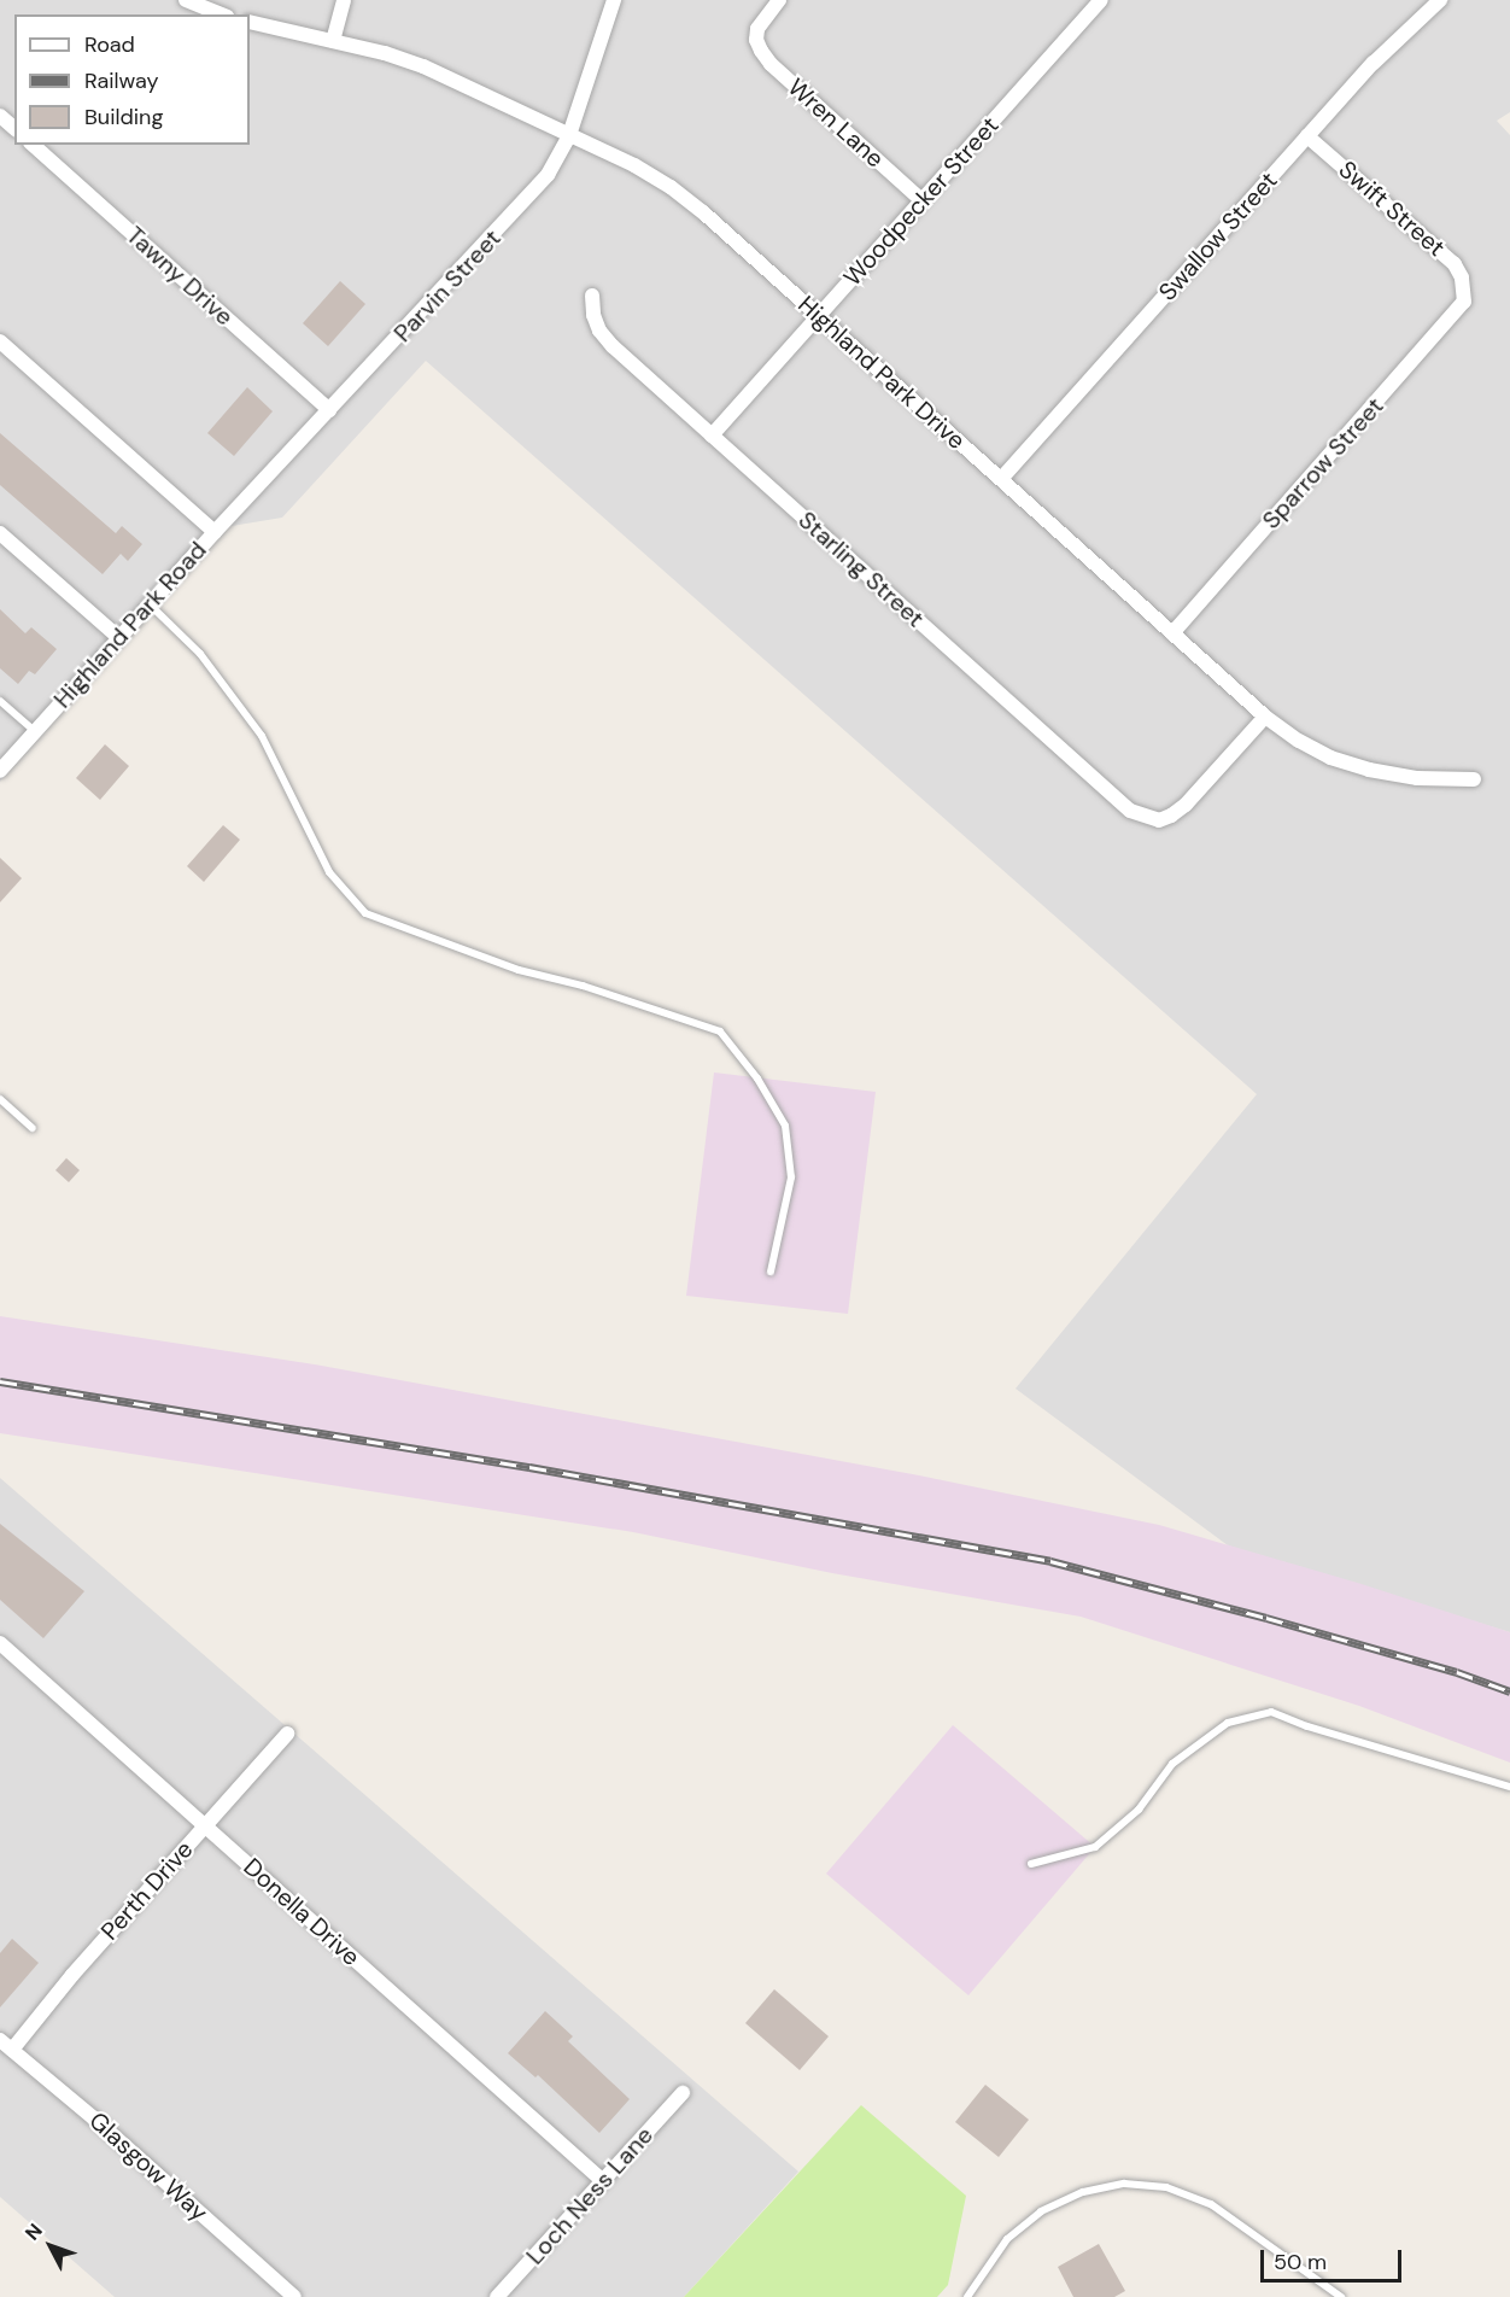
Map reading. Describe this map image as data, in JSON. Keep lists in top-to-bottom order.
{
  "streets": {
    "street": [
      "Wren Lane",
      "Woodpecker Street",
      "Swift Street",
      "Swallow Street",
      "Tawny Drive",
      "Parvin Street",
      "Highland Park Drive",
      "Sparrow Street",
      "Starling Street",
      "Highland Park Road",
      "Perth Drive",
      "Donella Drive",
      "Glasgow Way",
      "Loch Ness Lane"
    ]
  },
  "crossings": [
    ["Wren Lane", "Woodpecker Street"],
    ["Woodpecker Street", "Highland Park Drive"],
    ["Woodpecker Street", "Starling Street"],
    ["Swift Street", "Swallow Street"],
    ["Swift Street", "Sparrow Street"],
    ["Swallow Street", "Highland Park Drive"],
    ["Tawny Drive", "Parvin Street"],
    ["Parvin Street", "Highland Park Drive"],
    ["Parvin Street", "Highland Park Road"],
    ["Highland Park Drive", "Sparrow Street"],
    ["Highland Park Drive", "Starling Street"],
    ["Perth Drive", "Donella Drive"],
    ["Perth Drive", "Glasgow Way"],
    ["Donella Drive", "Loch Ness Lane"]
  ],
  "legend": ["Road", "Railway", "Building"],
  "scale_bar": "50 m",
  "north": "top left"
}
